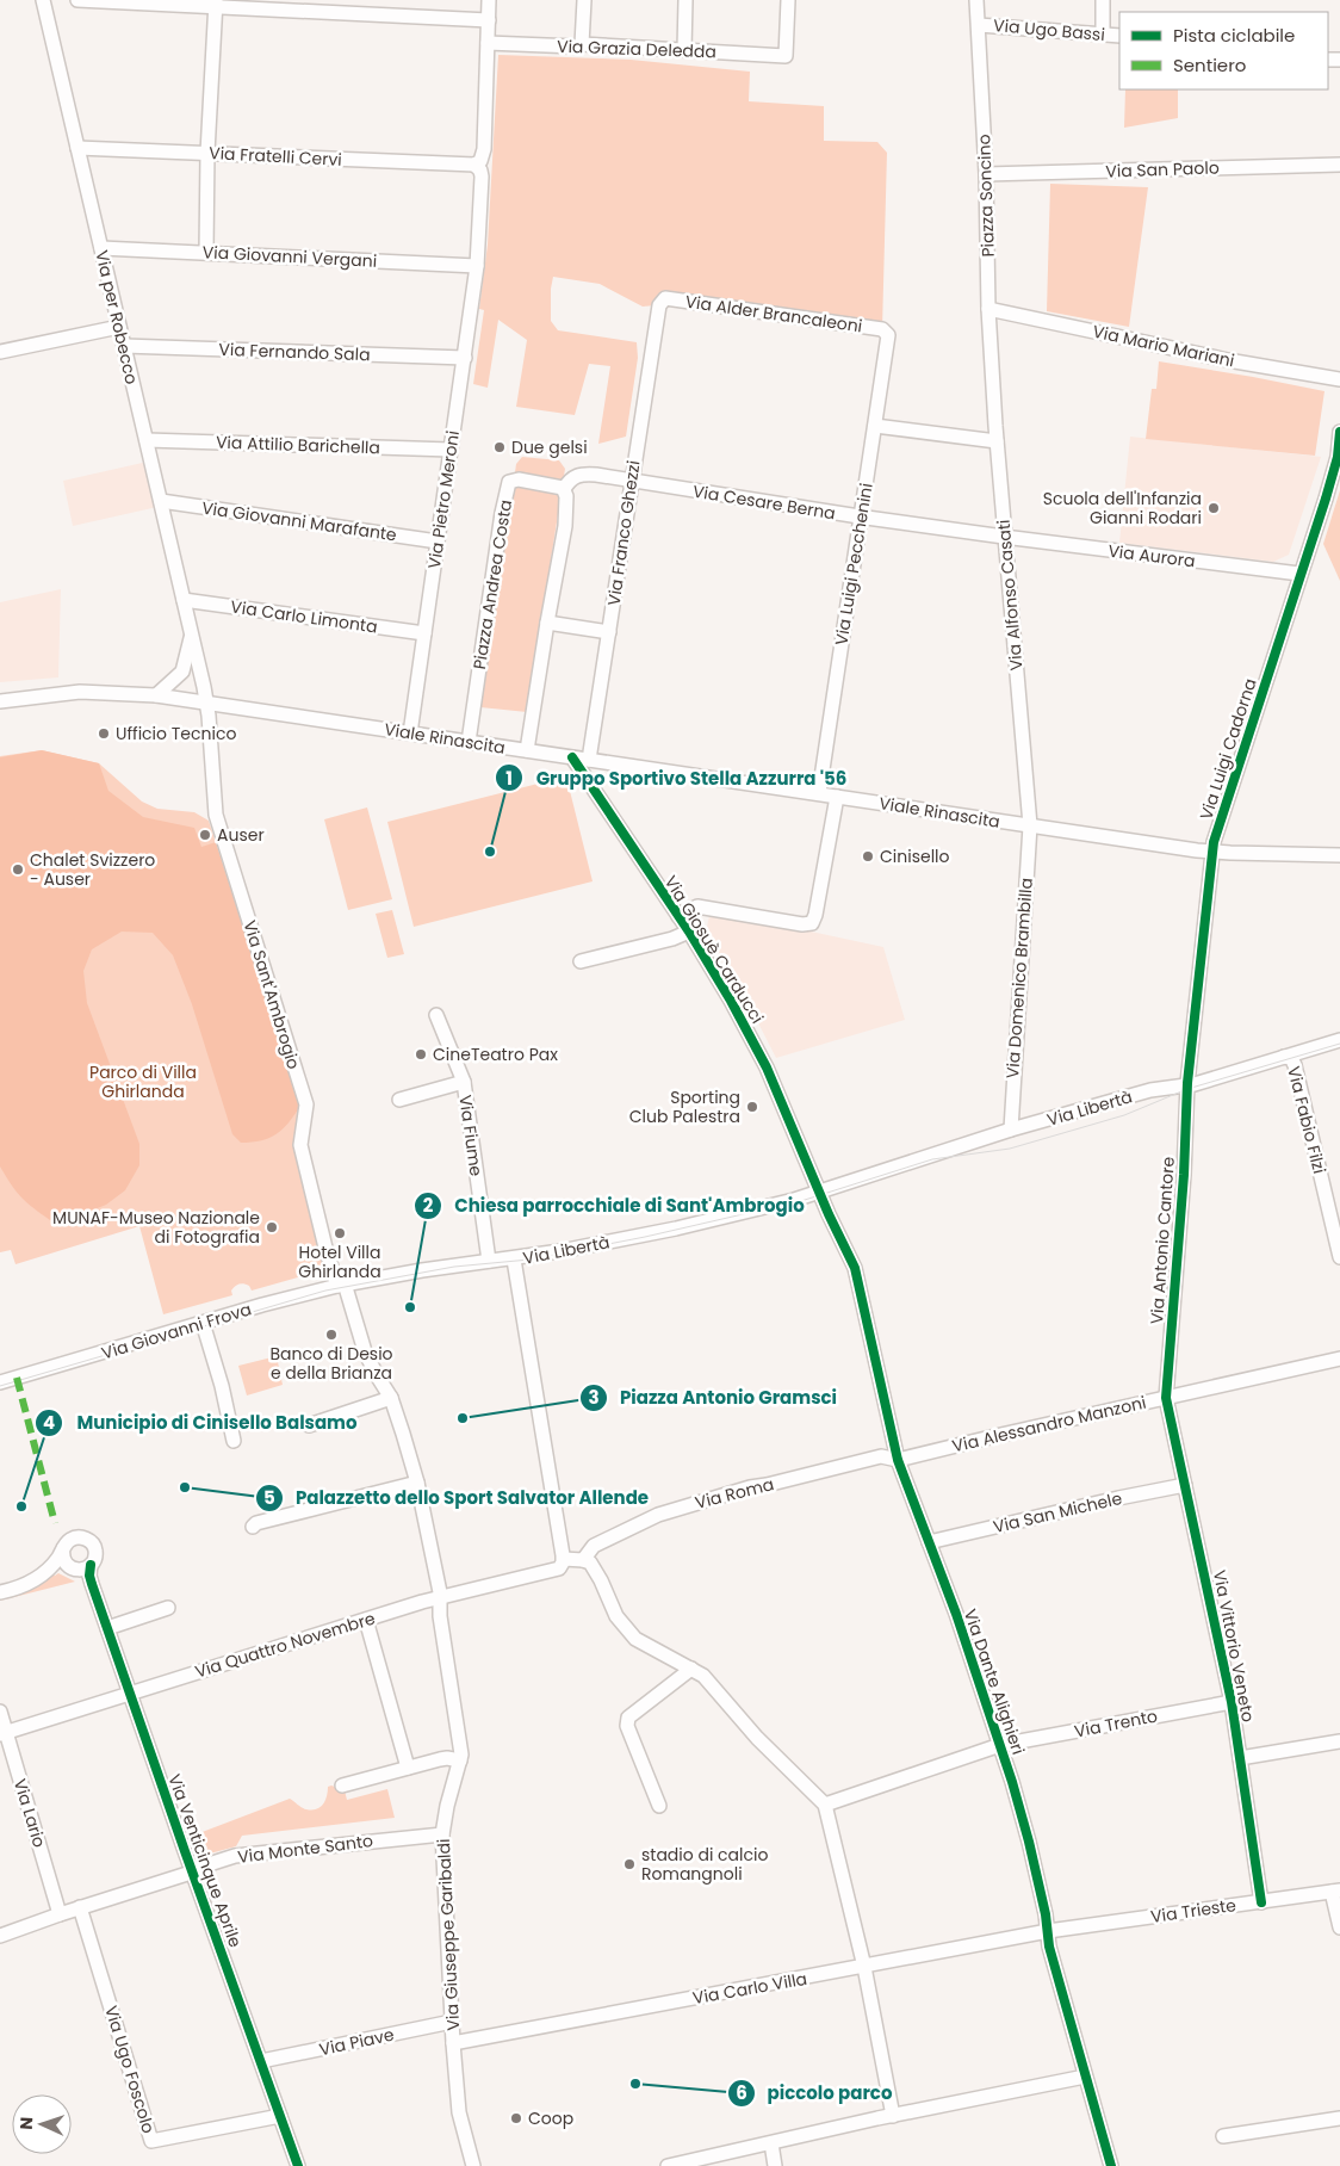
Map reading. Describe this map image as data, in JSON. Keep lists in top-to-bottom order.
{
  "streets": {
    "street": [
      "Via Ugo Bassi",
      "Via Grazia Deledda",
      "Via Fratelli Cervi",
      "Via San Paolo",
      "Piazza Soncino",
      "Via Giovanni Vergani",
      "Via Alder Brancaleoni",
      "Via per Robecco",
      "Via Mario Mariani",
      "Via Fernando Sala",
      "Via Attilio Barichella",
      "Via Pietro Meroni",
      "Via Cesare Berna",
      "Via Giovanni Marafante",
      "Via Franco Ghezzi",
      "Via Aurora",
      "Via Luigi Pecchenini",
      "Piazza Andrea Costa",
      "Via Alfonso Casati",
      "Via Carlo Limonta",
      "Viale Rinascita",
      "Via Luigi Cadorna",
      "Via Giosuè Carducci",
      "Via Domenico Brambilla",
      "Via Sant'Ambrogio",
      "Via Libertà",
      "Via Fabio Filzi",
      "Via Fiume",
      "Via Antonio Cantore",
      "Via Giovanni Frova",
      "Via Alessandro Manzoni",
      "Via Roma",
      "Via San Michele",
      "Via Quattro Novembre",
      "Via Vittorio Veneto",
      "Via Dante Alighieri",
      "Via Trento",
      "Via Lario",
      "Via Monte Santo",
      "Via Venticinque Aprile",
      "Via Trieste",
      "Via Giuseppe Garibaldi",
      "Via Carlo Villa",
      "Via Piave",
      "Via Ugo Foscolo"
    ]
  },
  "crossings": [
    ["Via Ugo Bassi", "Piazza Soncino"],
    ["Via Fratelli Cervi", "Via per Robecco"],
    ["Via Fratelli Cervi", "Via Pietro Meroni"],
    ["Via San Paolo", "Piazza Soncino"],
    ["Piazza Soncino", "Via Mario Mariani"],
    ["Piazza Soncino", "Via Alfonso Casati"],
    ["Via Giovanni Vergani", "Via per Robecco"],
    ["Via Giovanni Vergani", "Via Pietro Meroni"],
    ["Via Alder Brancaleoni", "Via Franco Ghezzi"],
    ["Via Alder Brancaleoni", "Via Luigi Pecchenini"],
    ["Via per Robecco", "Via Fernando Sala"],
    ["Via per Robecco", "Via Attilio Barichella"],
    ["Via per Robecco", "Via Giovanni Marafante"],
    ["Via per Robecco", "Via Carlo Limonta"],
    ["Via per Robecco", "Viale Rinascita"],
    ["Via per Robecco", "Via Sant'Ambrogio"],
    ["Via Fernando Sala", "Via Pietro Meroni"],
    ["Via Attilio Barichella", "Via Pietro Meroni"],
    ["Via Pietro Meroni", "Via Giovanni Marafante"],
    ["Via Pietro Meroni", "Via Carlo Limonta"],
    ["Via Pietro Meroni", "Viale Rinascita"],
    ["Via Cesare Berna", "Via Franco Ghezzi"],
    ["Via Cesare Berna", "Via Aurora"],
    ["Via Cesare Berna", "Via Luigi Pecchenini"],
    ["Via Cesare Berna", "Via Alfonso Casati"],
    ["Via Franco Ghezzi", "Viale Rinascita"],
    ["Via Aurora", "Via Alfonso Casati"],
    ["Via Aurora", "Via Luigi Cadorna"],
    ["Via Luigi Pecchenini", "Viale Rinascita"],
    ["Piazza Andrea Costa", "Viale Rinascita"],
    ["Via Alfonso Casati", "Viale Rinascita"],
    ["Via Alfonso Casati", "Via Domenico Brambilla"],
    ["Viale Rinascita", "Via Luigi Cadorna"],
    ["Viale Rinascita", "Via Giosuè Carducci"],
    ["Viale Rinascita", "Via Domenico Brambilla"],
    ["Viale Rinascita", "Via Sant'Ambrogio"],
    ["Via Luigi Cadorna", "Via Libertà"],
    ["Via Luigi Cadorna", "Via Antonio Cantore"],
    ["Via Giosuè Carducci", "Via Libertà"],
    ["Via Giosuè Carducci", "Via Dante Alighieri"],
    ["Via Domenico Brambilla", "Via Libertà"],
    ["Via Sant'Ambrogio", "Via Libertà"],
    ["Via Sant'Ambrogio", "Via Giovanni Frova"],
    ["Via Sant'Ambrogio", "Via Giuseppe Garibaldi"],
    ["Via Libertà", "Via Fabio Filzi"],
    ["Via Libertà", "Via Fiume"],
    ["Via Libertà", "Via Antonio Cantore"],
    ["Via Libertà", "Via Giovanni Frova"],
    ["Via Libertà", "Via Dante Alighieri"],
    ["Via Antonio Cantore", "Via Alessandro Manzoni"],
    ["Via Antonio Cantore", "Via Vittorio Veneto"],
    ["Via Alessandro Manzoni", "Via Roma"],
    ["Via Alessandro Manzoni", "Via Vittorio Veneto"],
    ["Via Alessandro Manzoni", "Via Dante Alighieri"],
    ["Via Roma", "Via Dante Alighieri"],
    ["Via San Michele", "Via Vittorio Veneto"],
    ["Via San Michele", "Via Dante Alighieri"],
    ["Via Quattro Novembre", "Via Lario"],
    ["Via Quattro Novembre", "Via Venticinque Aprile"],
    ["Via Quattro Novembre", "Via Giuseppe Garibaldi"],
    ["Via Vittorio Veneto", "Via Trento"],
    ["Via Vittorio Veneto", "Via Trieste"],
    ["Via Dante Alighieri", "Via Trento"],
    ["Via Dante Alighieri", "Via Trieste"],
    ["Via Dante Alighieri", "Via Carlo Villa"],
    ["Via Lario", "Via Monte Santo"],
    ["Via Monte Santo", "Via Venticinque Aprile"],
    ["Via Monte Santo", "Via Giuseppe Garibaldi"],
    ["Via Monte Santo", "Via Ugo Foscolo"],
    ["Via Venticinque Aprile", "Via Piave"],
    ["Via Venticinque Aprile", "Via Ugo Foscolo"],
    ["Via Trieste", "Via Carlo Villa"],
    ["Via Giuseppe Garibaldi", "Via Carlo Villa"],
    ["Via Giuseppe Garibaldi", "Via Piave"]
  ],
  "parks": ["Parco di Villa Ghirlanda"],
  "places": [
    "Due gelsi",
    "Scuola dell'Infanzia Gianni Rodari",
    "Ufficio Tecnico",
    "Auser",
    "Gruppo Sportivo Stella Azzurra '56",
    "Cinisello",
    "Chalet Svizzero - Auser",
    "CineTeatro Pax",
    "Sporting Club Palestra",
    "MUNAF-Museo Nazionale di Fotografia",
    "Hotel Villa Ghirlanda",
    "Chiesa parrocchiale di Sant'Ambrogio",
    "Banco di Desio e della Brianza",
    "Piazza Antonio Gramsci",
    "Palazzetto dello Sport Salvator Allende",
    "Municipio di Cinisello Balsamo",
    "stadio di calcio Romangnoli",
    "piccolo parco",
    "Coop"
  ],
  "legend": ["Pista ciclabile", "Sentiero"],
  "north": "left"
}
